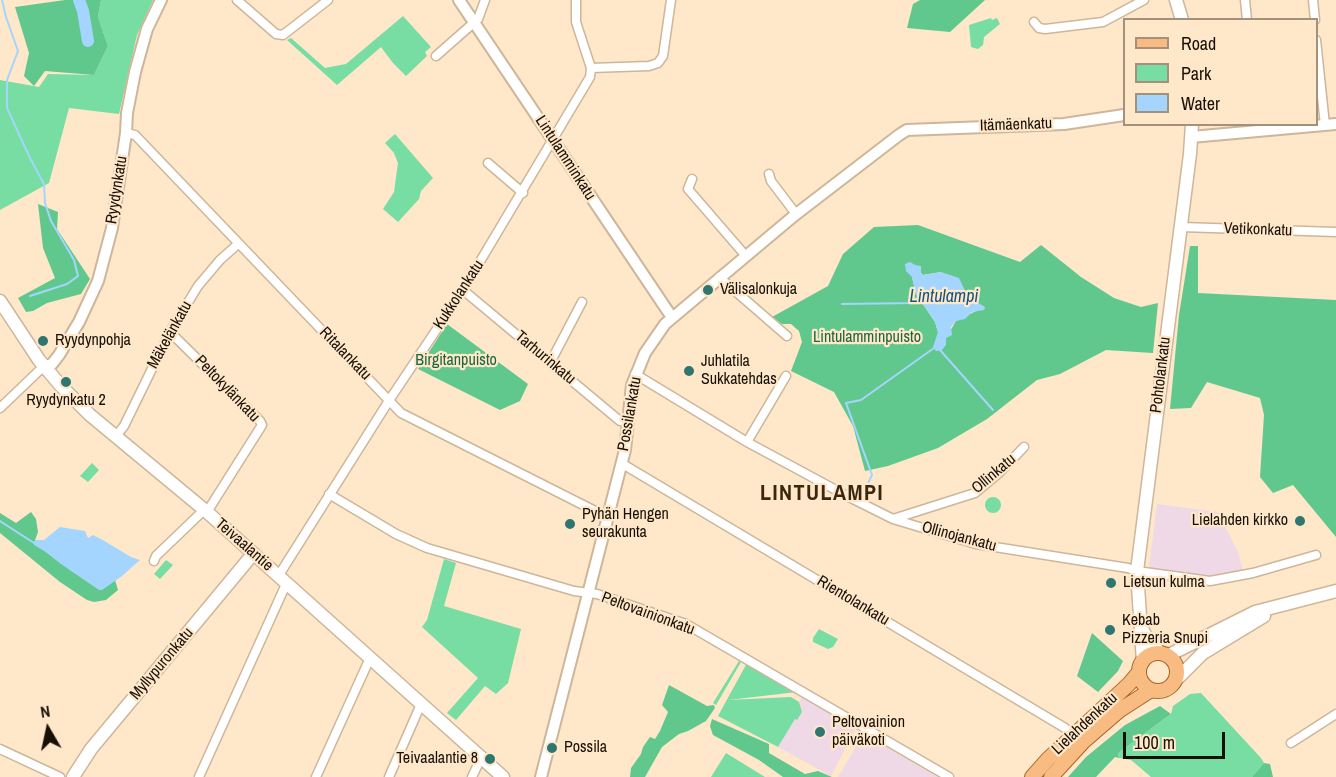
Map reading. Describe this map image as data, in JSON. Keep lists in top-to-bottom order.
{
  "streets": {
    "main road": [
      "Pohtolankatu",
      "Teivaalantie",
      "Myllypuronkatu",
      "Lielahdenkatu"
    ],
    "street": [
      "Itämäenkatu",
      "Lintulamminkatu",
      "Ryydynkatu",
      "Vetikonkatu",
      "Kukkolankatu",
      "Mäkelänkatu",
      "Ritalankatu",
      "Tarhurinkatu",
      "Peltokylänkatu",
      "Possilankatu",
      "Ollinkatu",
      "Ollinojankatu",
      "Rientolankatu",
      "Peltovainionkatu"
    ]
  },
  "crossings": [
    ["Itämäenkatu", "Possilankatu"],
    ["Lintulamminkatu", "Kukkolankatu"],
    ["Lintulamminkatu", "Possilankatu"],
    ["Ryydynkatu", "Ritalankatu"],
    ["Ryydynkatu", "Teivaalantie"],
    ["Vetikonkatu", "Pohtolankatu"],
    ["Kukkolankatu", "Ritalankatu"],
    ["Kukkolankatu", "Tarhurinkatu"],
    ["Kukkolankatu", "Teivaalantie"],
    ["Kukkolankatu", "Peltovainionkatu"],
    ["Mäkelänkatu", "Ritalankatu"],
    ["Mäkelänkatu", "Peltokylänkatu"],
    ["Mäkelänkatu", "Teivaalantie"],
    ["Ritalankatu", "Possilankatu"],
    ["Tarhurinkatu", "Possilankatu"],
    ["Pohtolankatu", "Ollinojankatu"],
    ["Pohtolankatu", "Lielahdenkatu"],
    ["Peltokylänkatu", "Teivaalantie"],
    ["Possilankatu", "Ollinojankatu"],
    ["Possilankatu", "Rientolankatu"],
    ["Possilankatu", "Peltovainionkatu"],
    ["Ollinkatu", "Ollinojankatu"],
    ["Teivaalantie", "Myllypuronkatu"],
    ["Rientolankatu", "Lielahdenkatu"]
  ],
  "districts": ["LINTULAMPI"],
  "water": ["Lintulampi"],
  "parks": ["Lintulamminpuisto", "Birgitanpuisto"],
  "places": [
    "Välisalonkuja",
    "Ryydynpohja",
    "Juhlatila Sukkatehdas",
    "Ryydynkatu 2",
    "Lielahden kirkko",
    "Pyhän Hengen seurakunta",
    "Lietsun kulma",
    "Kebab Pizzeria Snupi",
    "Peltovainion päiväkoti",
    "Possila",
    "Teivaalantie 8"
  ],
  "legend": ["Road", "Park", "Water"],
  "scale_bar": "100 m",
  "north": "top"
}
